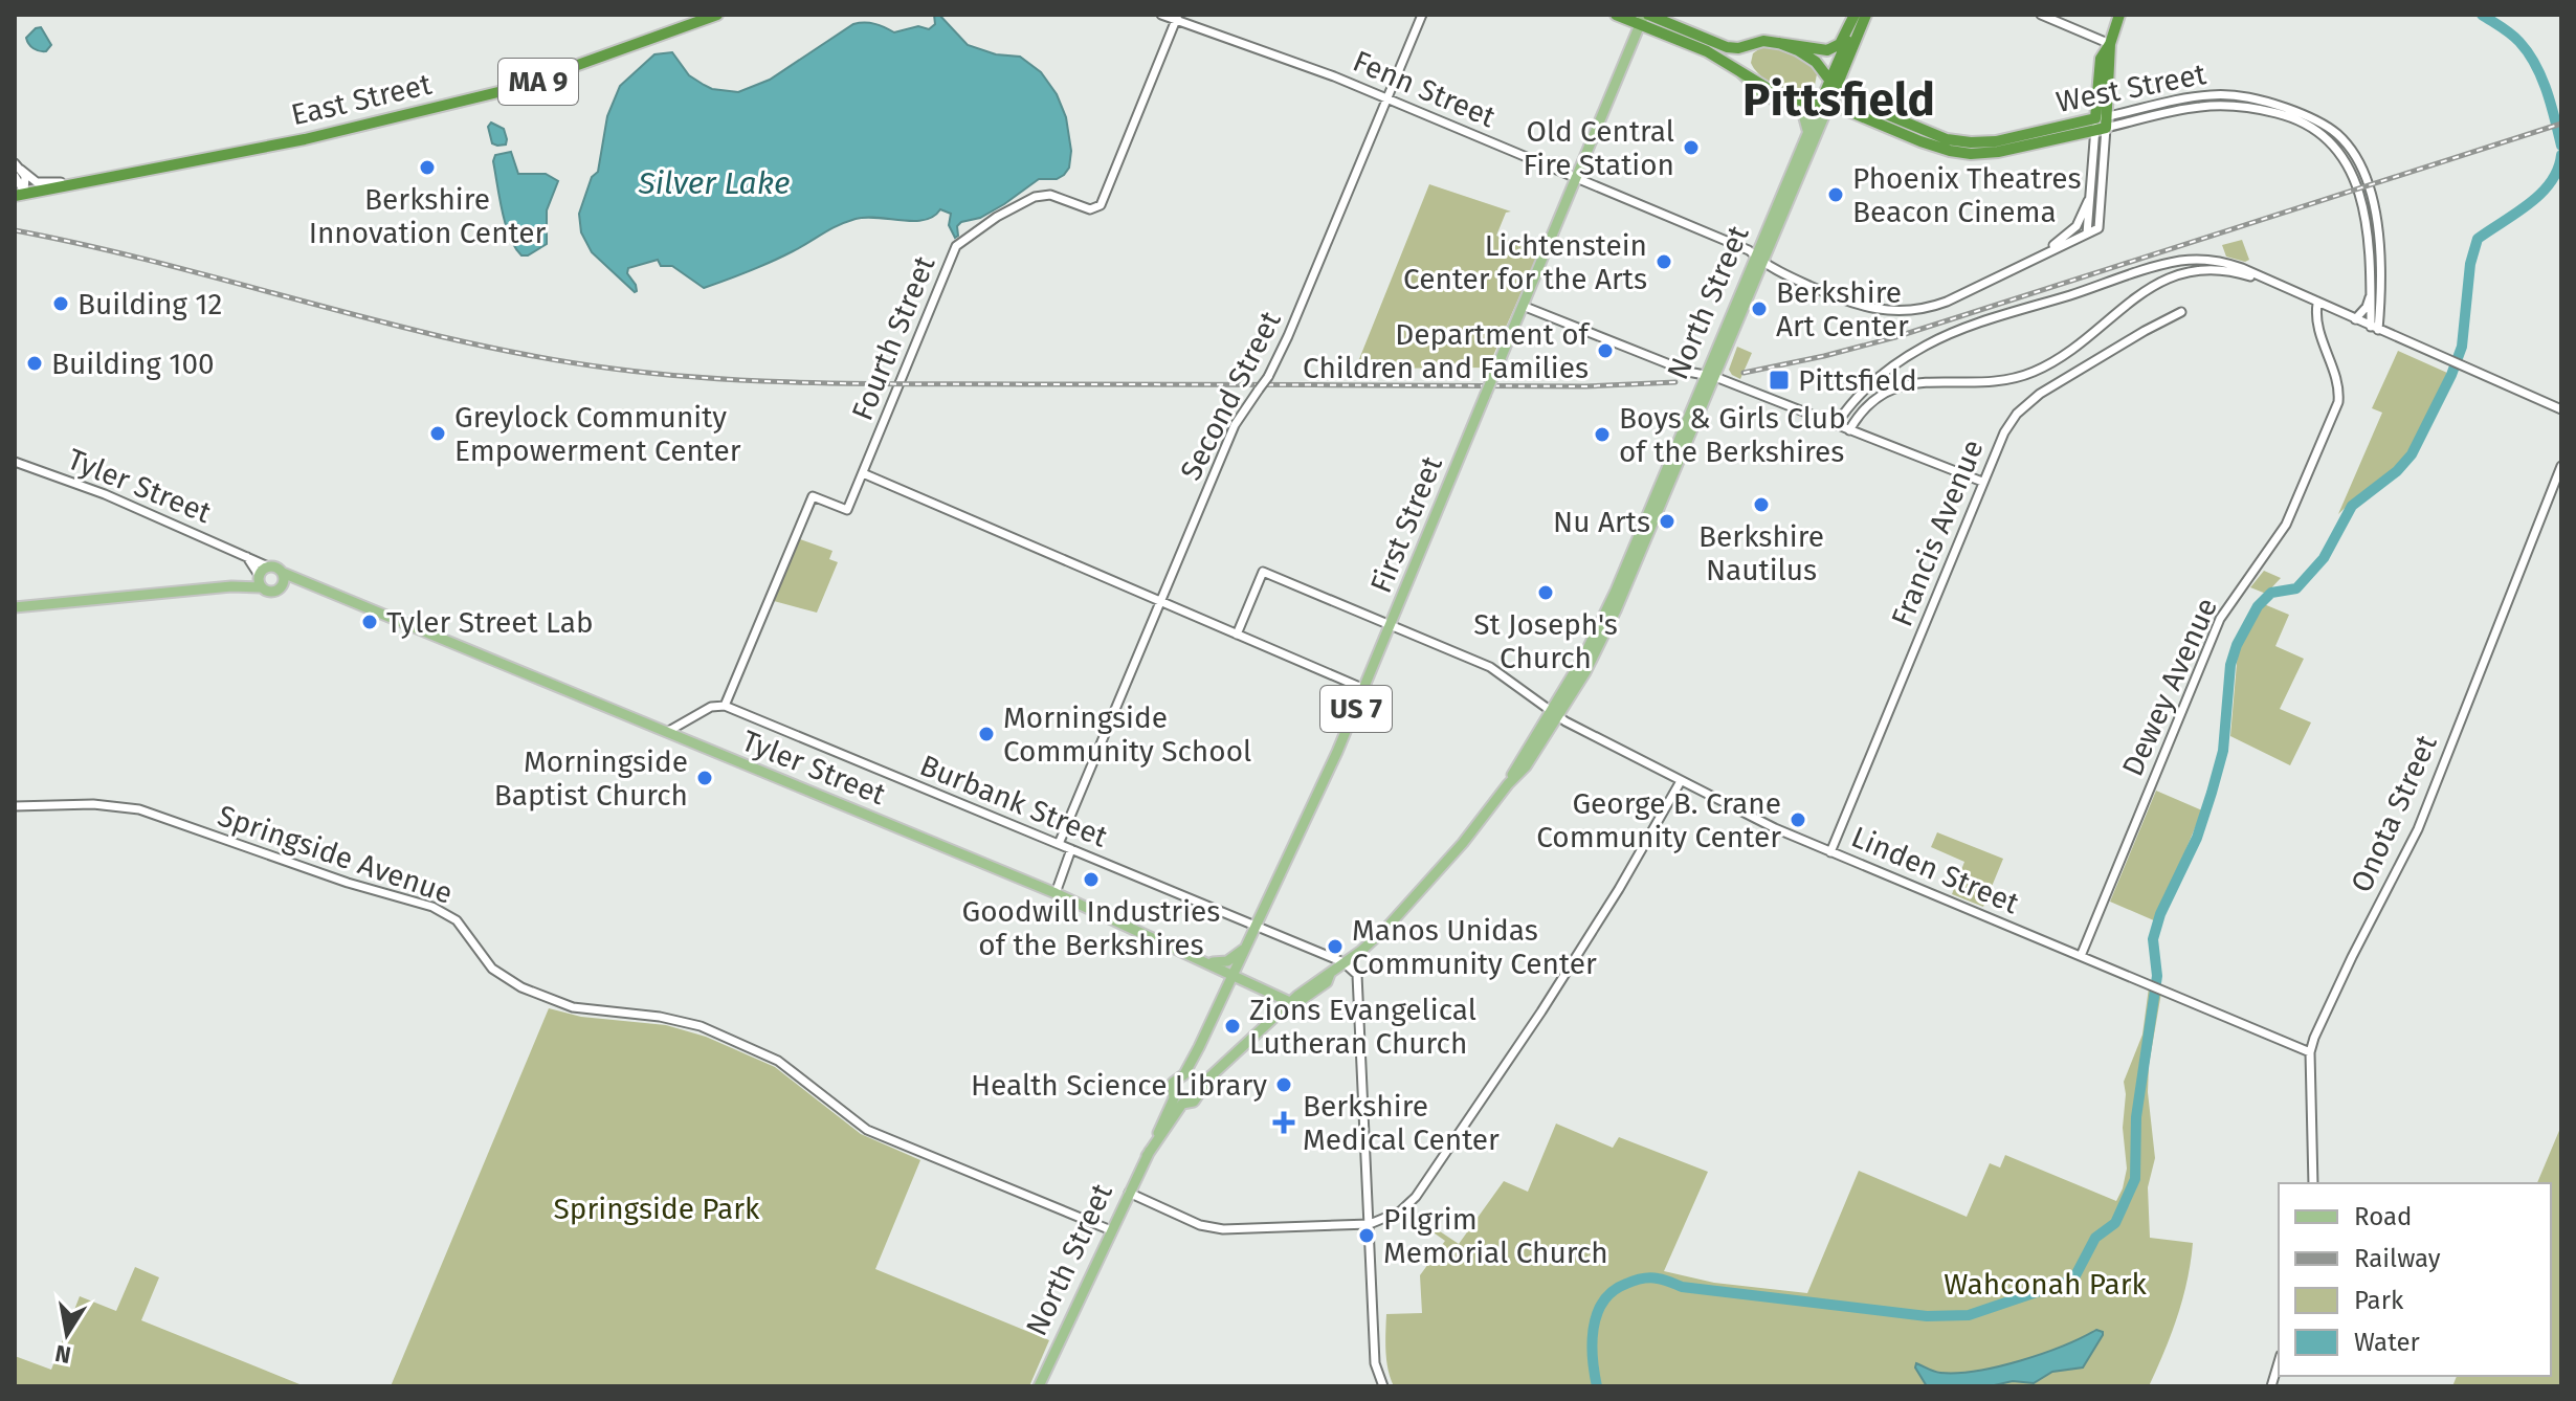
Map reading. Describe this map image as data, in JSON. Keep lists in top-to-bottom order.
{
  "streets": {
    "highway": [
      "MA 9",
      "West Street",
      "East Street",
      "North Street"
    ],
    "main road": ["Tyler Street", "First Street", "US 7"],
    "street": [
      "Fenn Street",
      "Fourth Street",
      "Second Street",
      "Francis Avenue",
      "Dewey Avenue",
      "Burbank Street",
      "Onota Street",
      "Springside Avenue",
      "Linden Street"
    ]
  },
  "crossings": [
    ["West Street", "North Street"],
    ["Fenn Street", "North Street"],
    ["Fenn Street", "Fourth Street"],
    ["Fenn Street", "Second Street"],
    ["Fenn Street", "First Street"],
    ["North Street", "Tyler Street"],
    ["North Street", "First Street"],
    ["North Street", "Burbank Street"],
    ["North Street", "Springside Avenue"],
    ["North Street", "Linden Street"],
    ["Fourth Street", "Burbank Street"],
    ["Second Street", "Burbank Street"],
    ["Tyler Street", "First Street"],
    ["First Street", "Burbank Street"],
    ["First Street", "Linden Street"],
    ["Francis Avenue", "Linden Street"],
    ["Dewey Avenue", "Linden Street"],
    ["Onota Street", "Linden Street"]
  ],
  "districts": ["Pittsfield"],
  "water": ["Silver Lake"],
  "parks": ["Springside Park", "Wahconah Park"],
  "places": {
    "other": [
      "Old Central Fire Station",
      "Berkshire Innovation Center",
      "Phoenix Theatres Beacon Cinema",
      "Lichtenstein Center for the Arts",
      "Building 12",
      "Berkshire Art Center",
      "Department of Children and Families",
      "Building 100",
      "Greylock Community Empowerment Center",
      "Boys & Girls Club of the Berkshires",
      "Berkshire Nautilus",
      "Nu Arts",
      "St Joseph's Church",
      "Tyler Street Lab",
      "Morningside Community School",
      "Morningside Baptist Church",
      "George B. Crane Community Center",
      "Goodwill Industries of the Berkshires",
      "Manos Unidas Community Center",
      "Zions Evangelical Lutheran Church",
      "Health Science Library",
      "Pilgrim Memorial Church"
    ],
    "transit": ["Pittsfield"],
    "health": ["Berkshire Medical Center"]
  },
  "legend": [
    "Road",
    "Railway",
    "Park",
    "Water"
  ],
  "north": "bottom"
}
